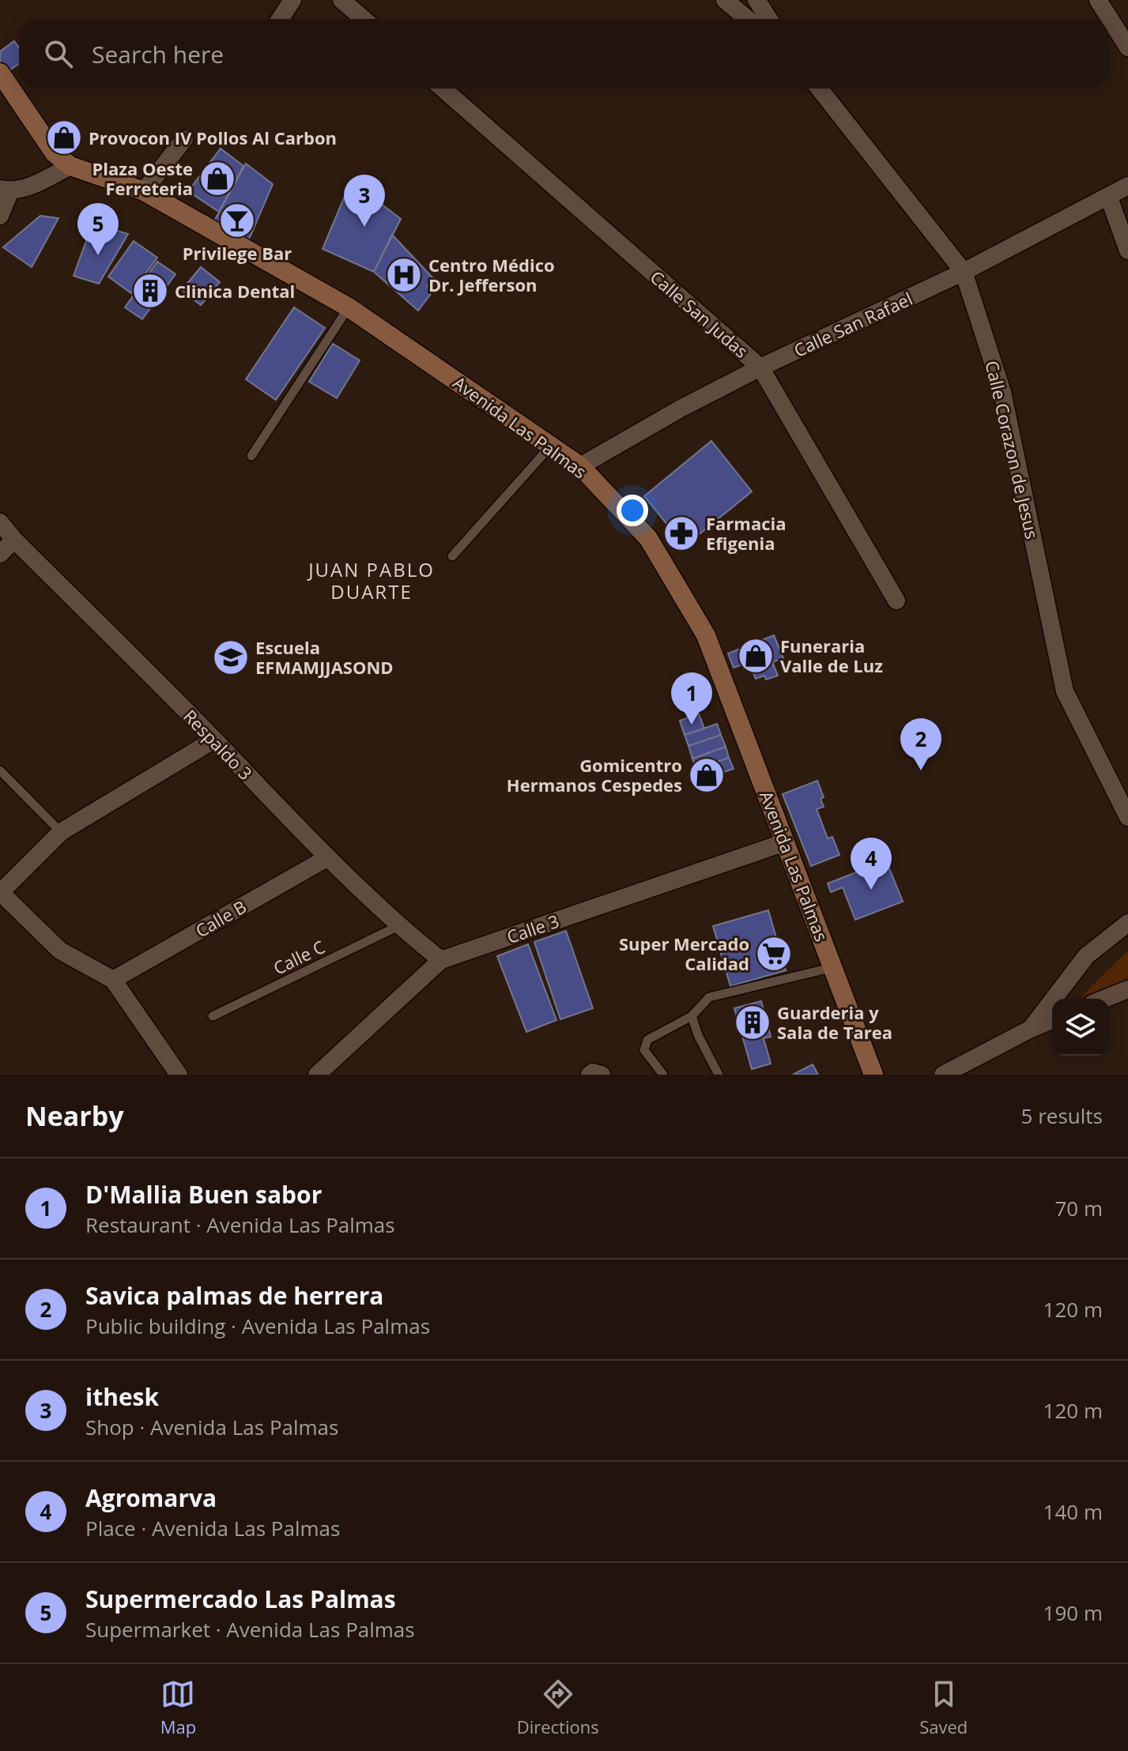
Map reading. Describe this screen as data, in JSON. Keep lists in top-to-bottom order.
{
  "streets": {
    "street": [
      "Calle San Judas",
      "Calle San Rafael",
      "Avenida Las Palmas",
      "Calle Corazon de Jesus",
      "Respaldo 3",
      "Calle B",
      "Calle 3"
    ],
    "lane": ["Calle C"]
  },
  "crossings": [
    ["Calle San Judas", "Calle San Rafael"],
    ["Calle San Rafael", "Avenida Las Palmas"],
    ["Calle San Rafael", "Calle Corazon de Jesus"],
    ["Avenida Las Palmas", "Calle 3"],
    ["Respaldo 3", "Calle B"],
    ["Respaldo 3", "Calle 3"],
    ["Respaldo 3", "Calle C"]
  ],
  "districts": ["JUAN PABLO DUARTE"],
  "places": {
    "shop": [
      "Provocon IV Pollos Al Carbon",
      "Plaza Oeste Ferreteria",
      "Funeraria Valle de Luz",
      "Gomicentro Hermanos Cespedes"
    ],
    "bar": ["Privilege Bar"],
    "hospital": ["Centro Médico Dr. Jefferson"],
    "building": ["Clinica Dental", "Guarderia y Sala de Tarea"],
    "pharmacy": ["Farmacia Efigenia"],
    "school or university": ["Escuela EFMAMJJASOND"],
    "supermarket": ["Super Mercado Calidad"]
  },
  "page": {
    "search": "Search here",
    "pins": [
      "3",
      "5",
      "1",
      "2",
      "4"
    ],
    "heading": ["Nearby", "5 results"],
    "list": [
      {
        "mark": "1",
        "name": "D'Mallia Buen sabor",
        "note": "Restaurant · Avenida Las Palmas",
        "value": "70 m"
      },
      {
        "mark": "2",
        "name": "Savica palmas de herrera",
        "note": "Public building · Avenida Las Palmas",
        "value": "120 m"
      },
      {
        "mark": "3",
        "name": "ithesk",
        "note": "Shop · Avenida Las Palmas",
        "value": "120 m"
      },
      {
        "mark": "4",
        "name": "Agromarva",
        "note": "Place · Avenida Las Palmas",
        "value": "140 m"
      },
      {
        "mark": "5",
        "name": "Supermercado Las Palmas",
        "note": "Supermarket · Avenida Las Palmas",
        "value": "190 m"
      }
    ],
    "nav": ["Map", "Directions", "Saved"]
  }
}
